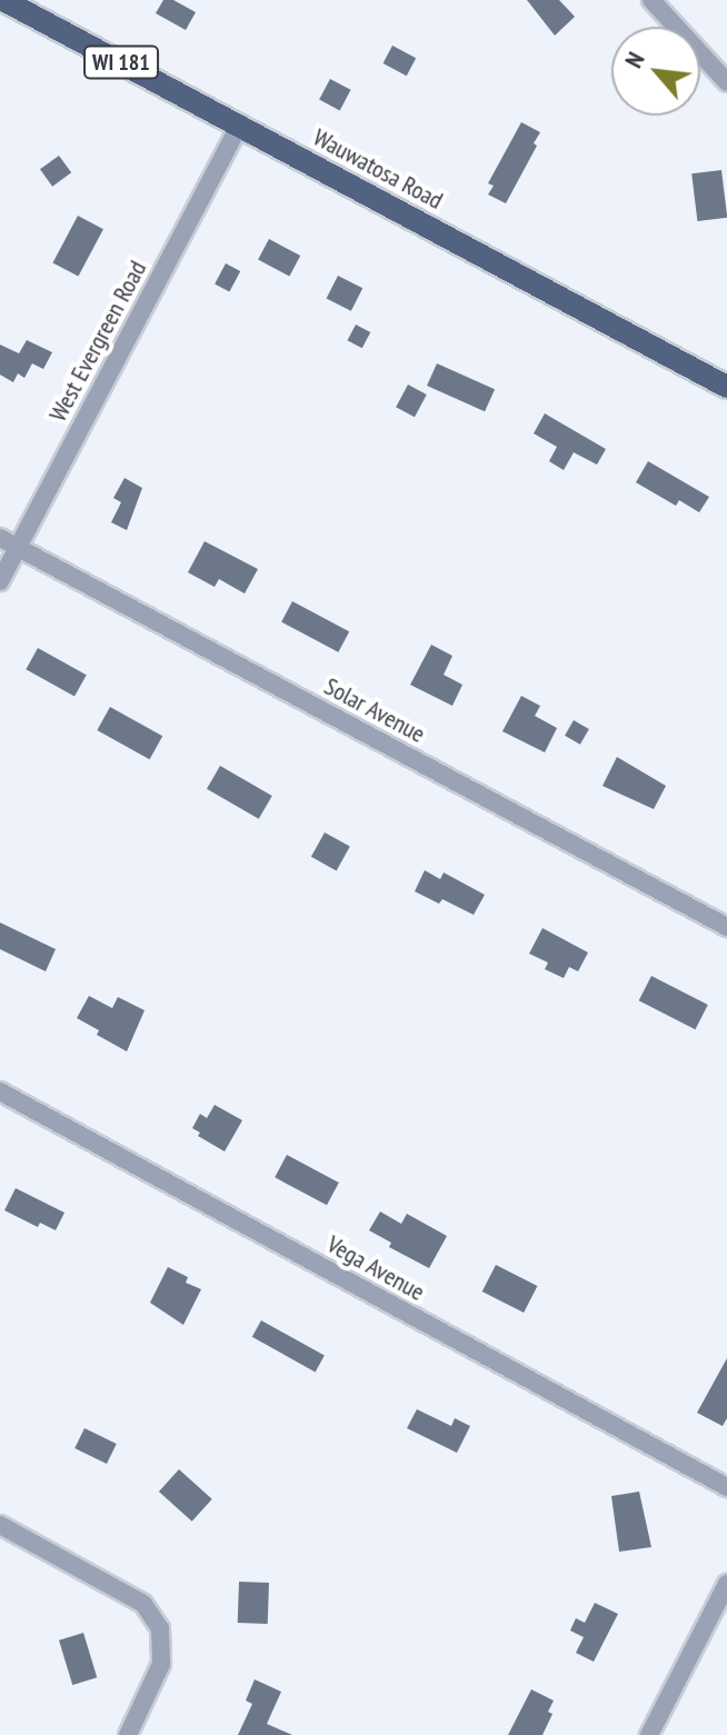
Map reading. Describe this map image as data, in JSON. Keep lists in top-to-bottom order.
{
  "streets": {
    "main road": ["WI 181", "Wauwatosa Road"],
    "street": ["West Evergreen Road", "Solar Avenue", "Vega Avenue"]
  },
  "crossings": [
    ["Wauwatosa Road", "West Evergreen Road"],
    ["West Evergreen Road", "Solar Avenue"]
  ],
  "north": "top left"
}
